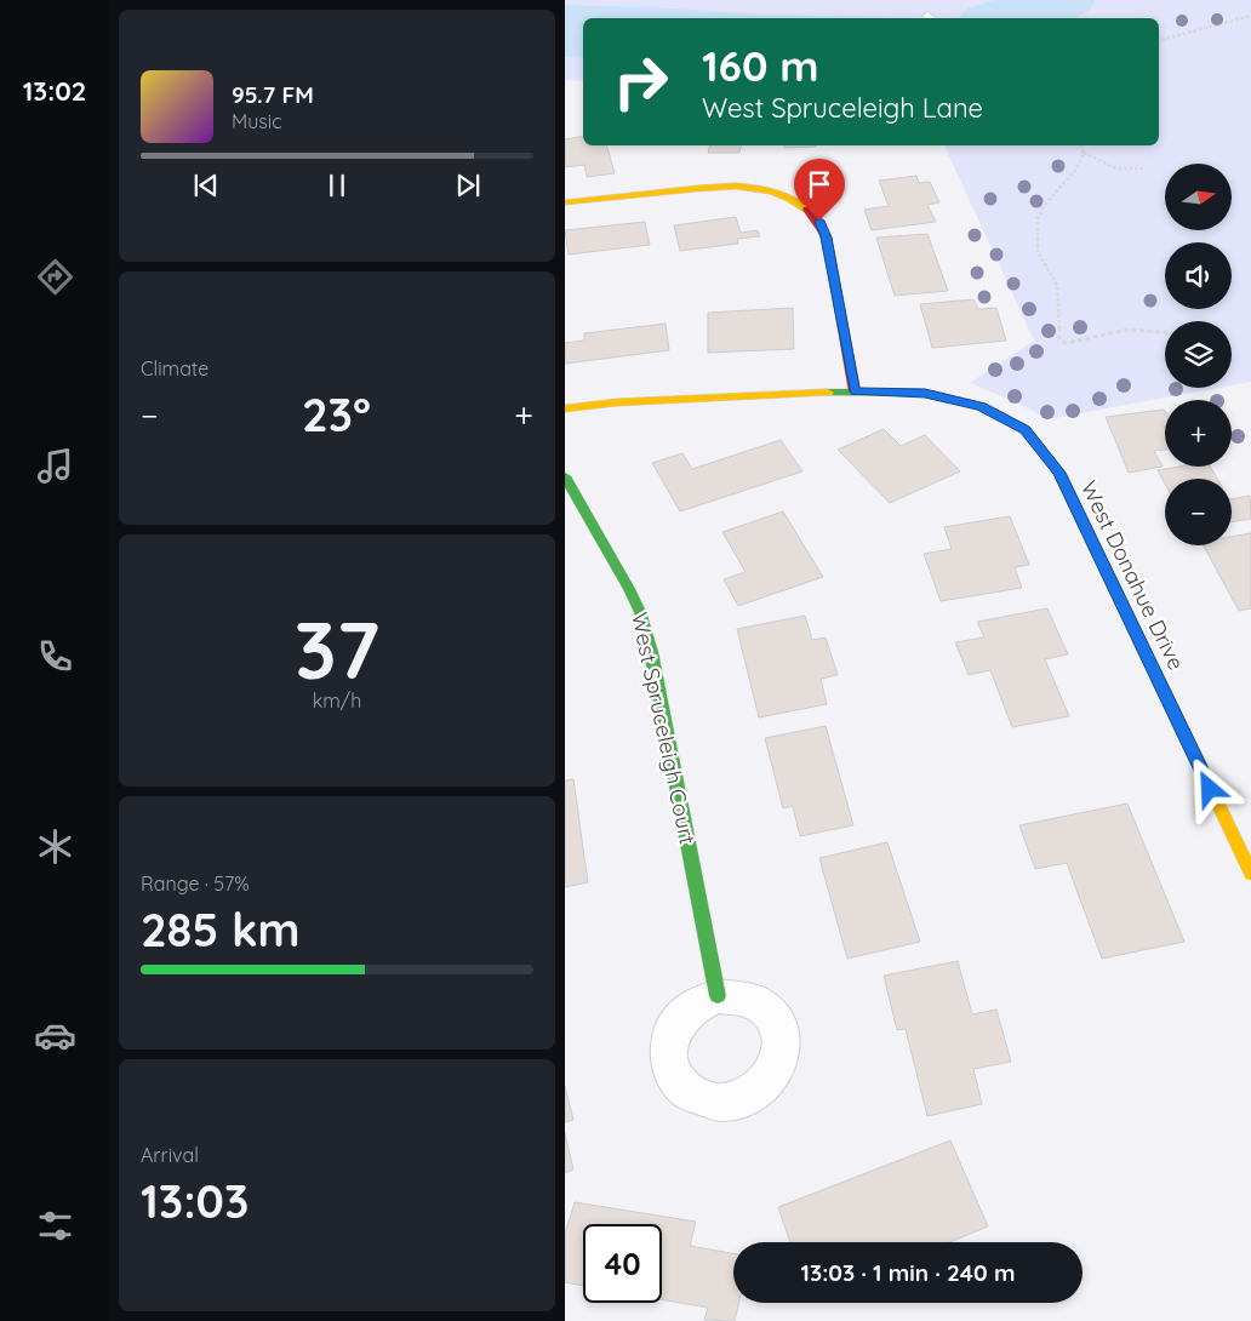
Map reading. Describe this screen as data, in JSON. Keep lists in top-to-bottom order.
{
  "streets": {
    "street": ["West Donahue Drive", "West Spruceleigh Court"]
  },
  "north": "right",
  "page": {
    "tabs": "13:02",
    "turn": ["160 m", "West Spruceleigh Lane"],
    "song": ["95.7 FM", "Music"],
    "map_buttons": ["+", "−"],
    "tile": [
      "Climate",
      ["37", "km/h"],
      ["Range · 57%", "285 km"],
      ["Arrival", "13:03"]
    ],
    "heat": ["−", "23°", "+"],
    "limit": "40",
    "trip": "13:03 · 1 min · 240 m"
  }
}
